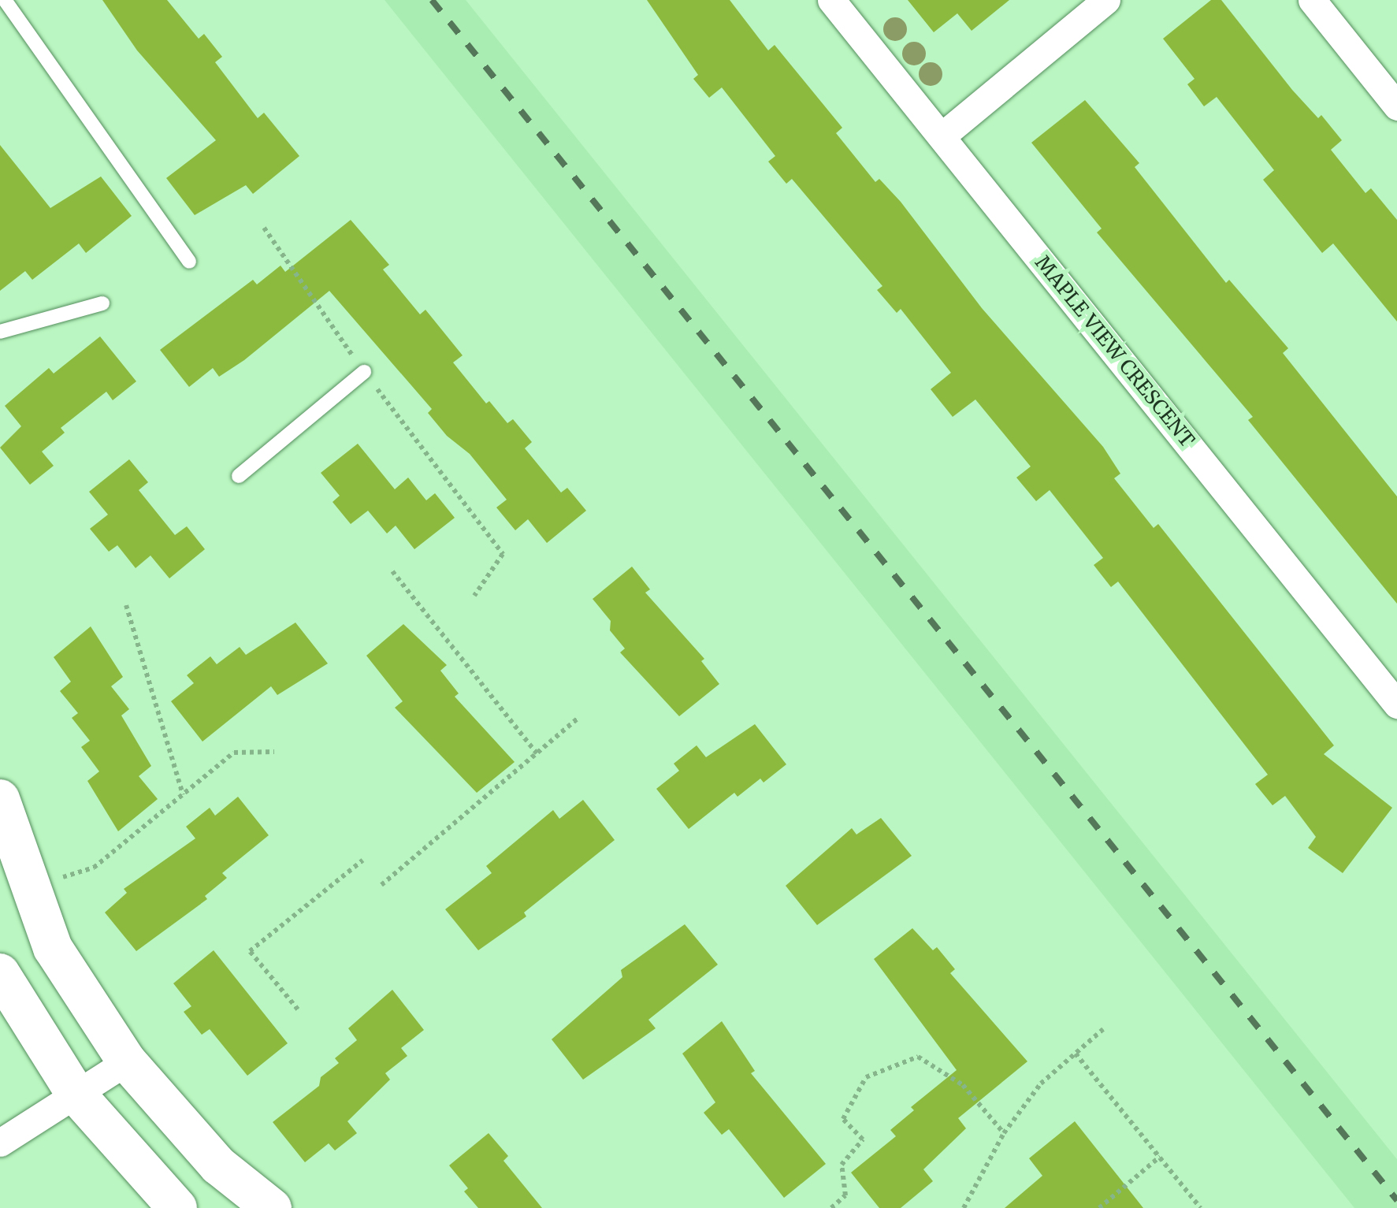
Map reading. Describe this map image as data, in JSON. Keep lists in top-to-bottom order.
{
  "streets": {
    "street": ["MAPLE VIEW CRESCENT"]
  }
}
